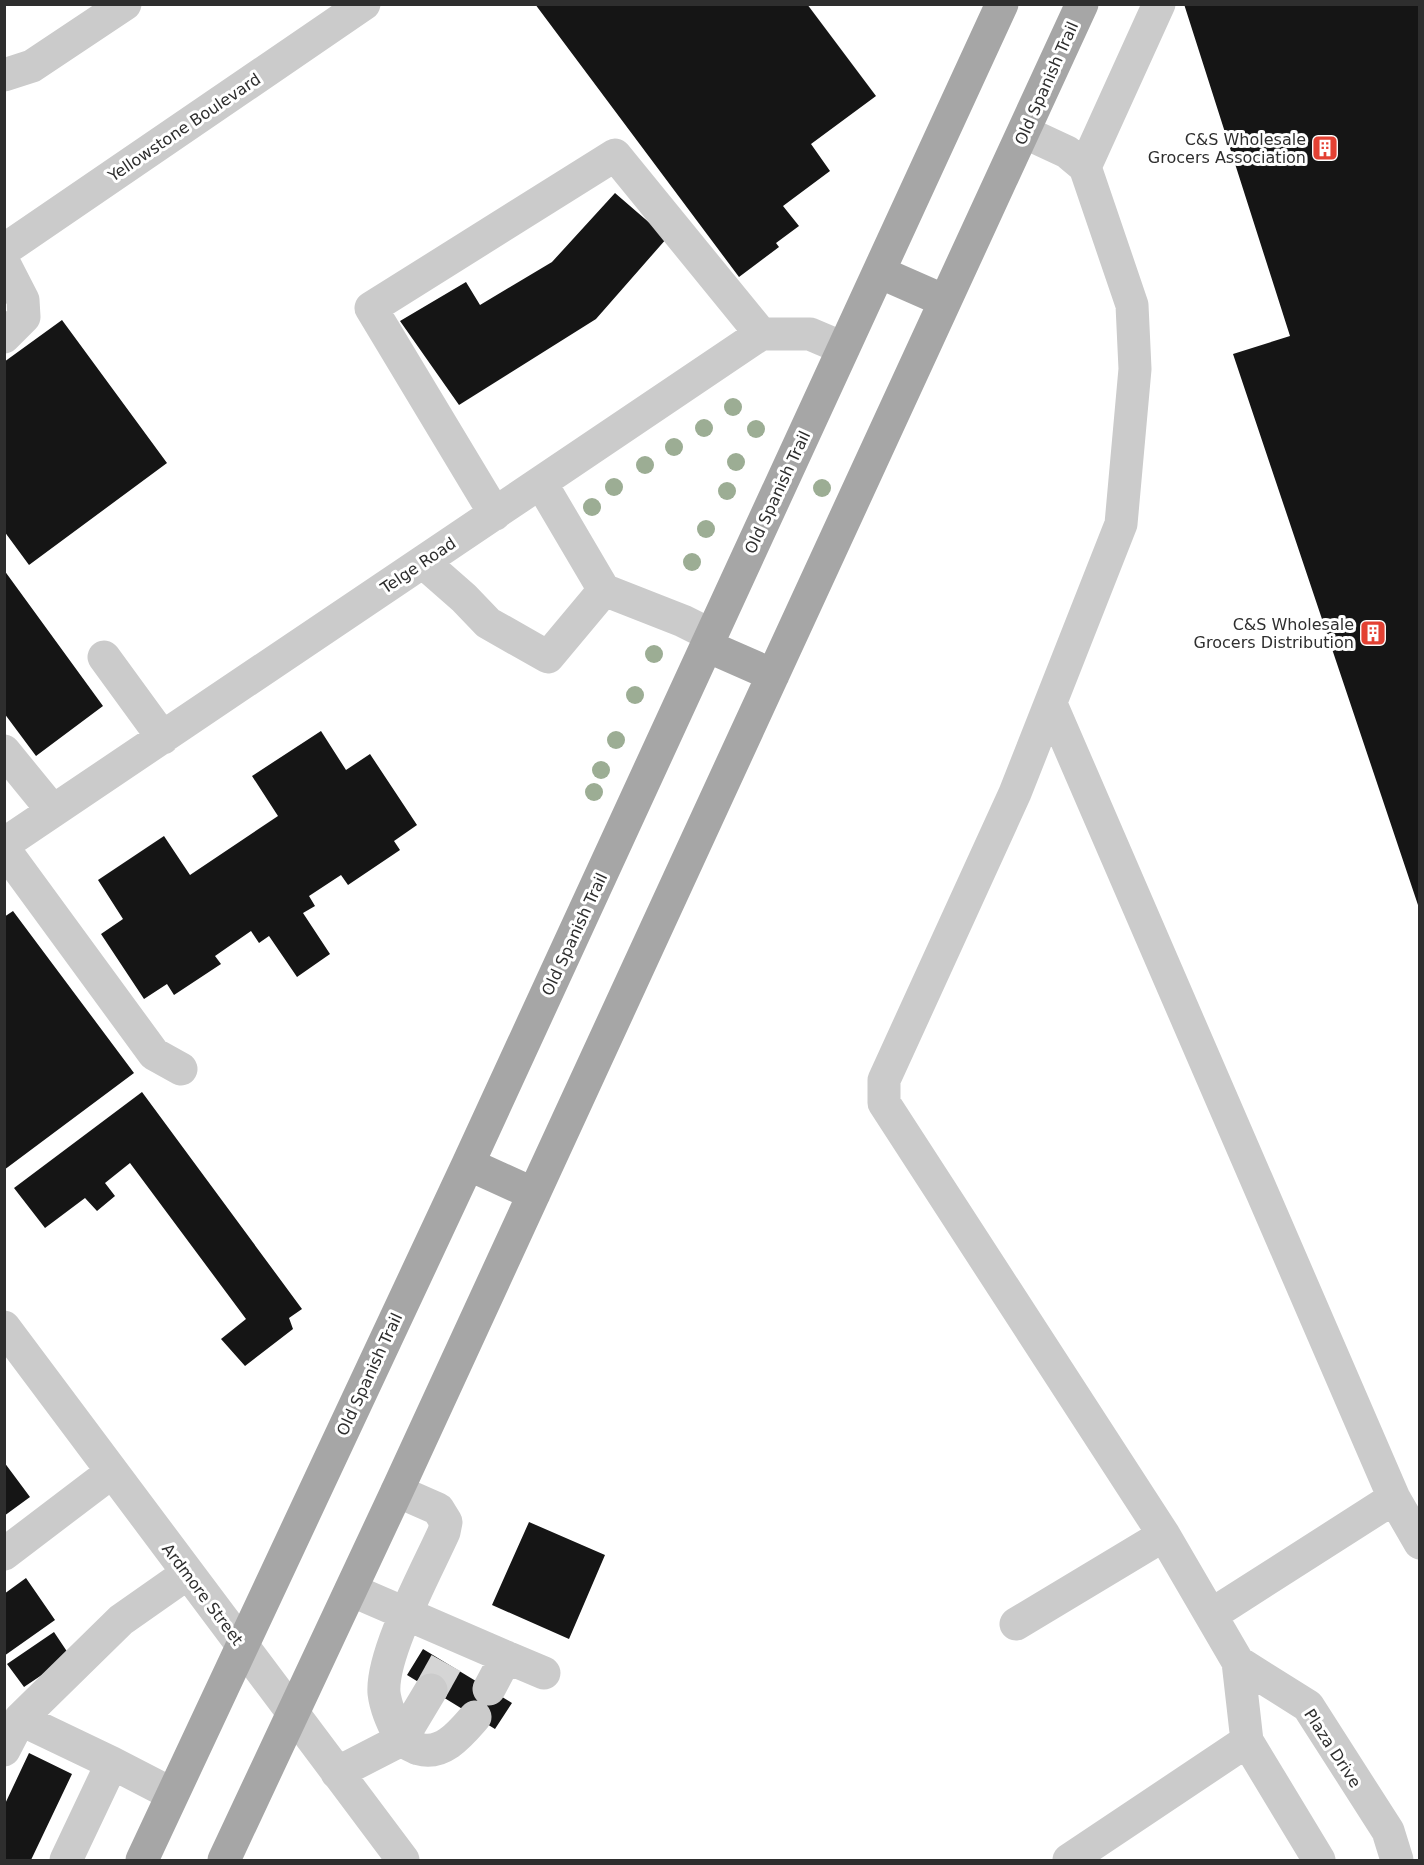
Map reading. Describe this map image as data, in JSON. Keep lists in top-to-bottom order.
{
  "streets": {
    "main road": ["Old Spanish Trail"],
    "street": [
      "Yellowstone Boulevard",
      "Telge Road",
      "Ardmore Street",
      "Plaza Drive"
    ]
  },
  "crossings": [
    ["Old Spanish Trail", "Ardmore Street"]
  ],
  "places": {
    "building": ["C&S Wholesale Grocers Association", "C&S Wholesale Grocers Distribution"]
  }
}
